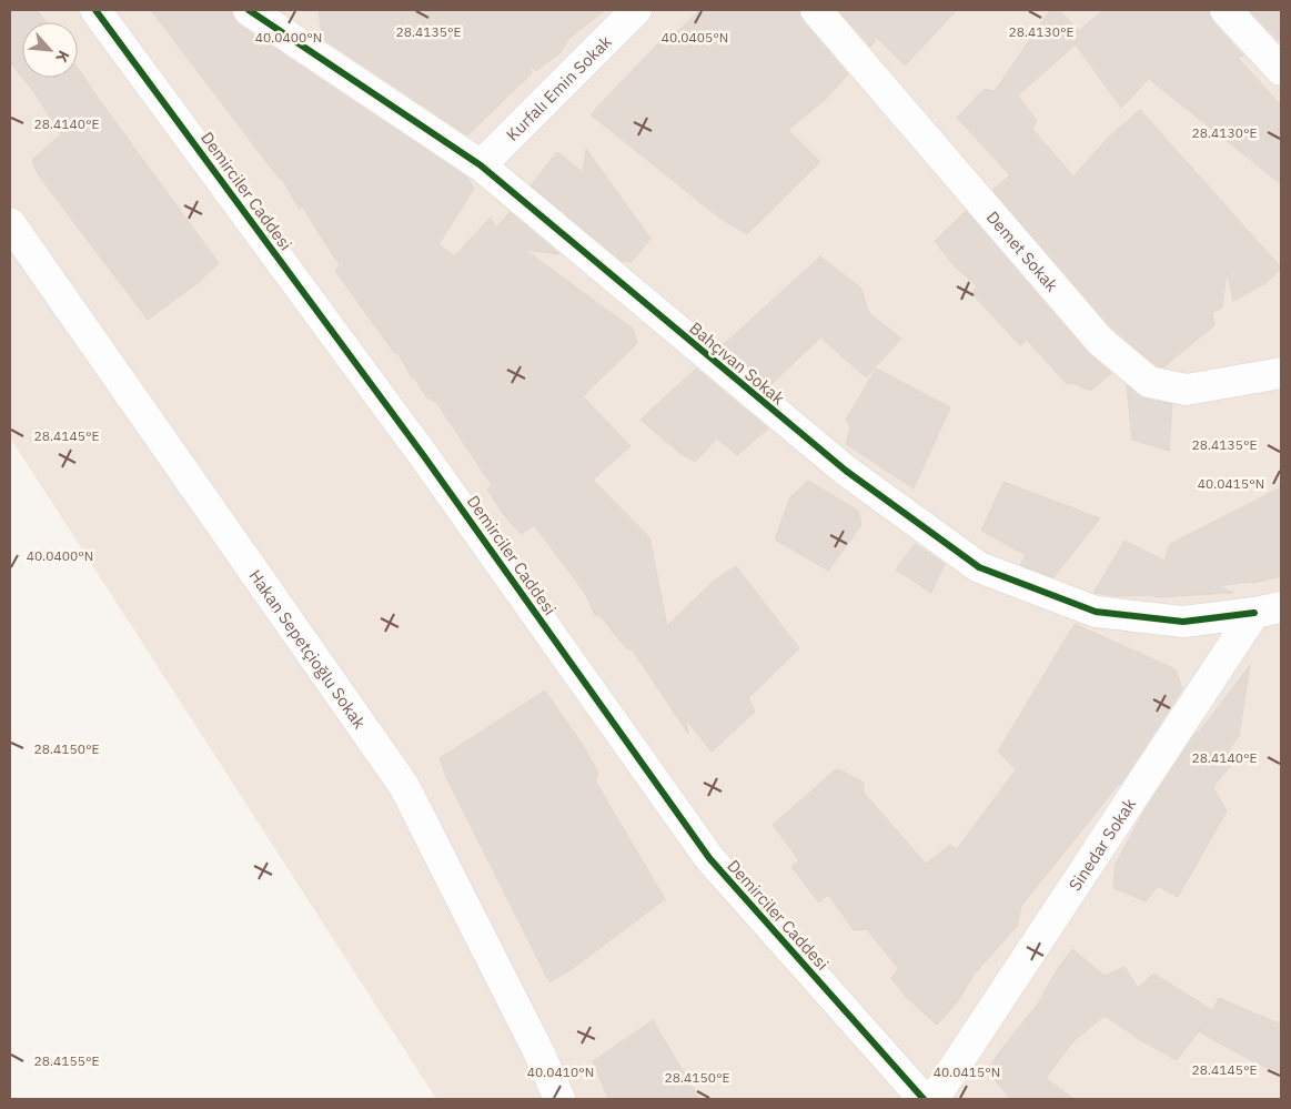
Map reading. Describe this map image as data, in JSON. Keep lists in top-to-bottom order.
{
  "streets": {
    "street": [
      "Kurfalı Emin Sokak",
      "Demirciler Caddesi",
      "Demet Sokak",
      "Bahçıvan Sokak",
      "Hakan Sepetçioğlu Sokak",
      "Sinedar Sokak"
    ]
  },
  "crossings": [
    ["Kurfalı Emin Sokak", "Bahçıvan Sokak"],
    ["Bahçıvan Sokak", "Sinedar Sokak"]
  ],
  "north": "bottom right",
  "coordinates": [
    "28.4135°E",
    "28.4130°E",
    "40.0400°N",
    "40.0405°N",
    "28.4140°E",
    "28.4145°E",
    "40.0415°N",
    "28.4150°E",
    "28.4155°E",
    "40.0410°N"
  ]
}
